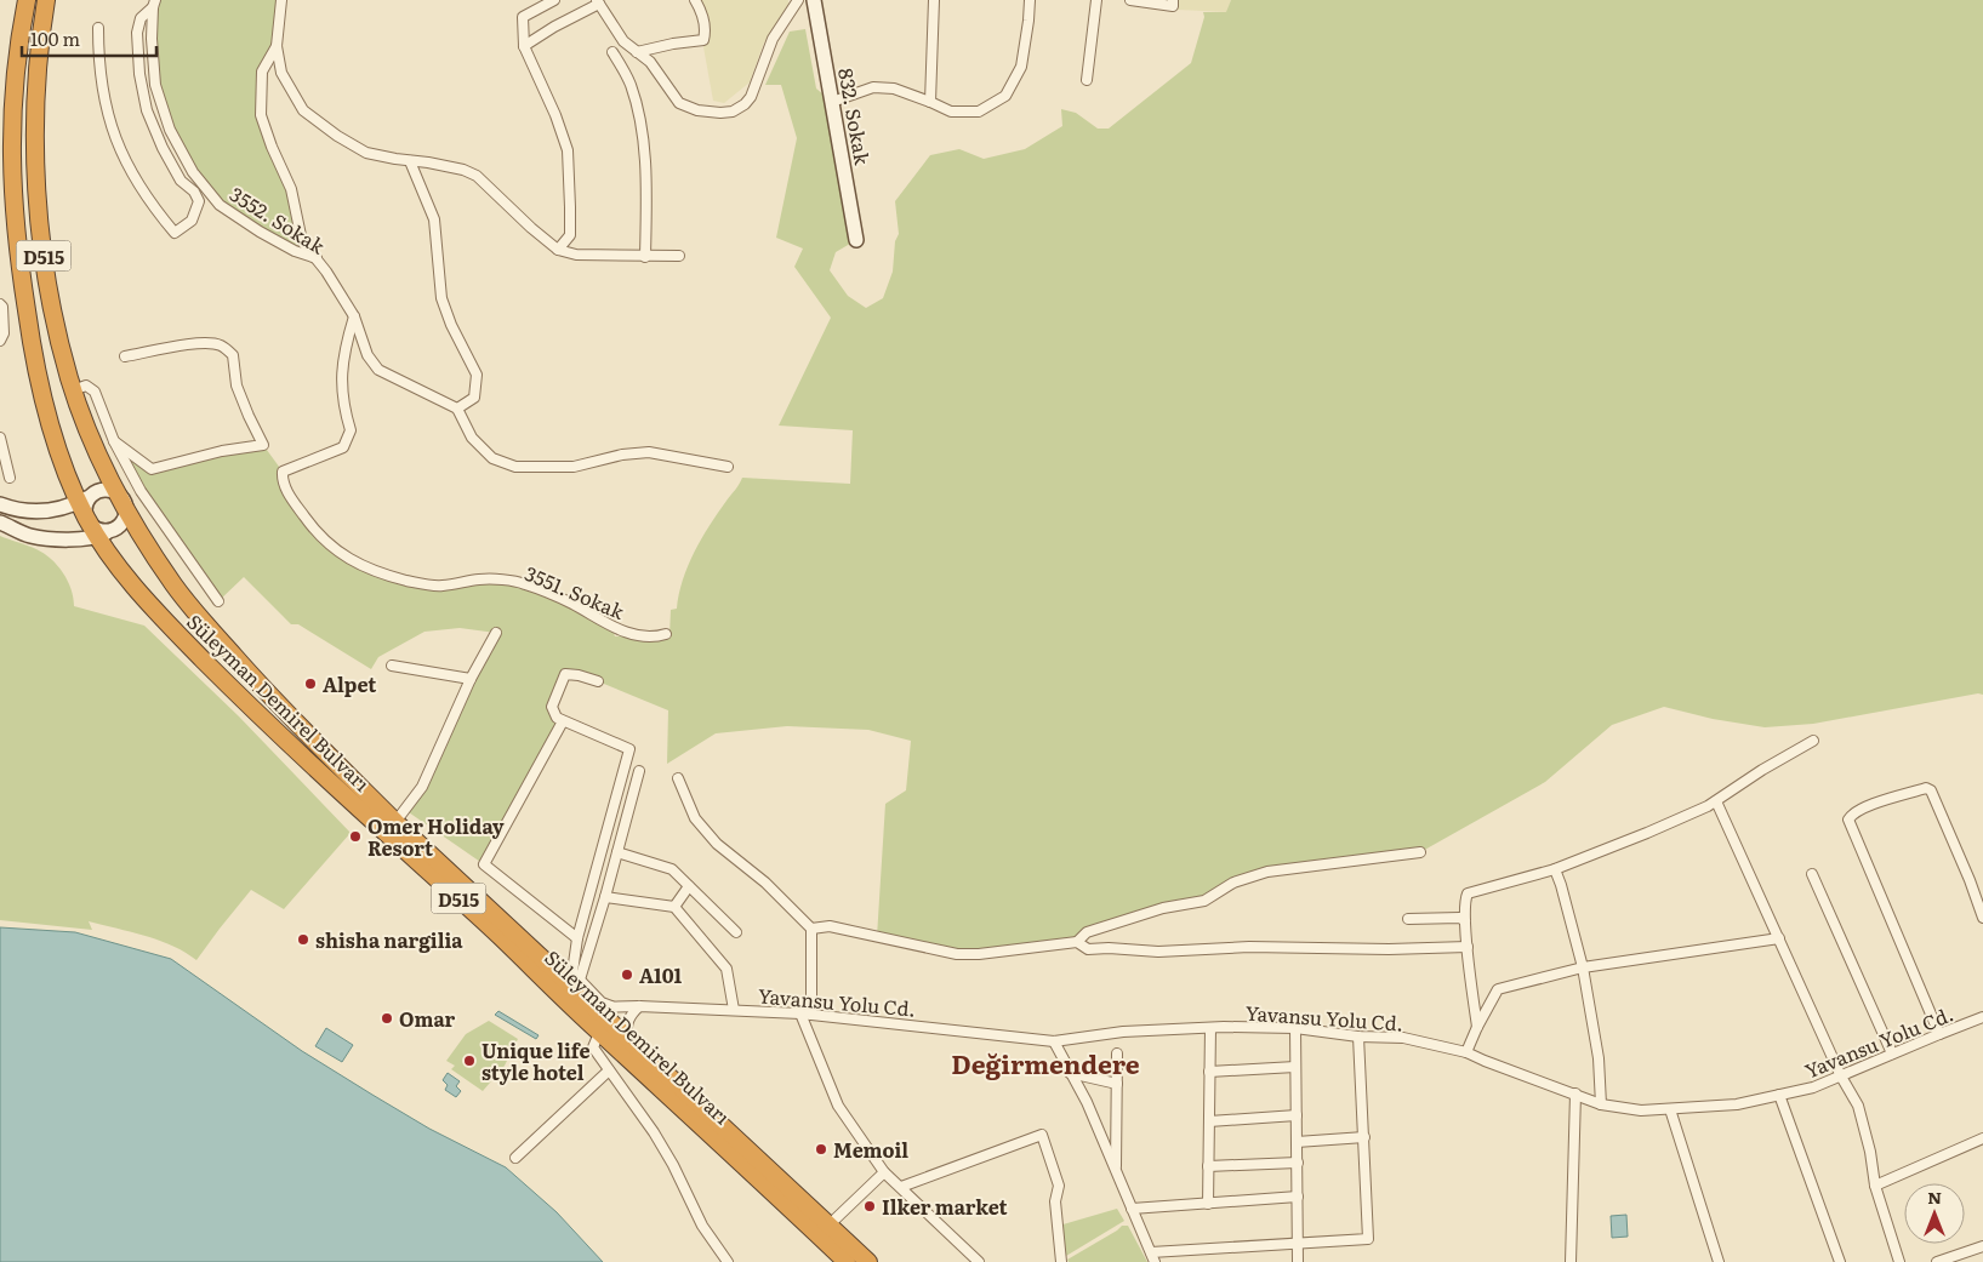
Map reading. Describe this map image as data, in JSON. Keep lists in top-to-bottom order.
{
  "streets": {
    "highway": ["D515", "Süleyman Demirel Bulvarı"],
    "main road": ["832. Sokak"],
    "street": ["3552. Sokak", "3551. Sokak", "Yavansu Yolu Cd."]
  },
  "crossings": [
    ["3552. Sokak", "3551. Sokak"],
    ["Süleyman Demirel Bulvarı", "Yavansu Yolu Cd."]
  ],
  "districts": ["Değirmendere"],
  "places": [
    "Alpet",
    "Omer Holiday Resort",
    "shisha nargilia",
    "A101",
    "Omar",
    "Unique life style hotel",
    "Memoil",
    "Ilker market"
  ],
  "scale_bar": "100 m",
  "north": "top"
}
